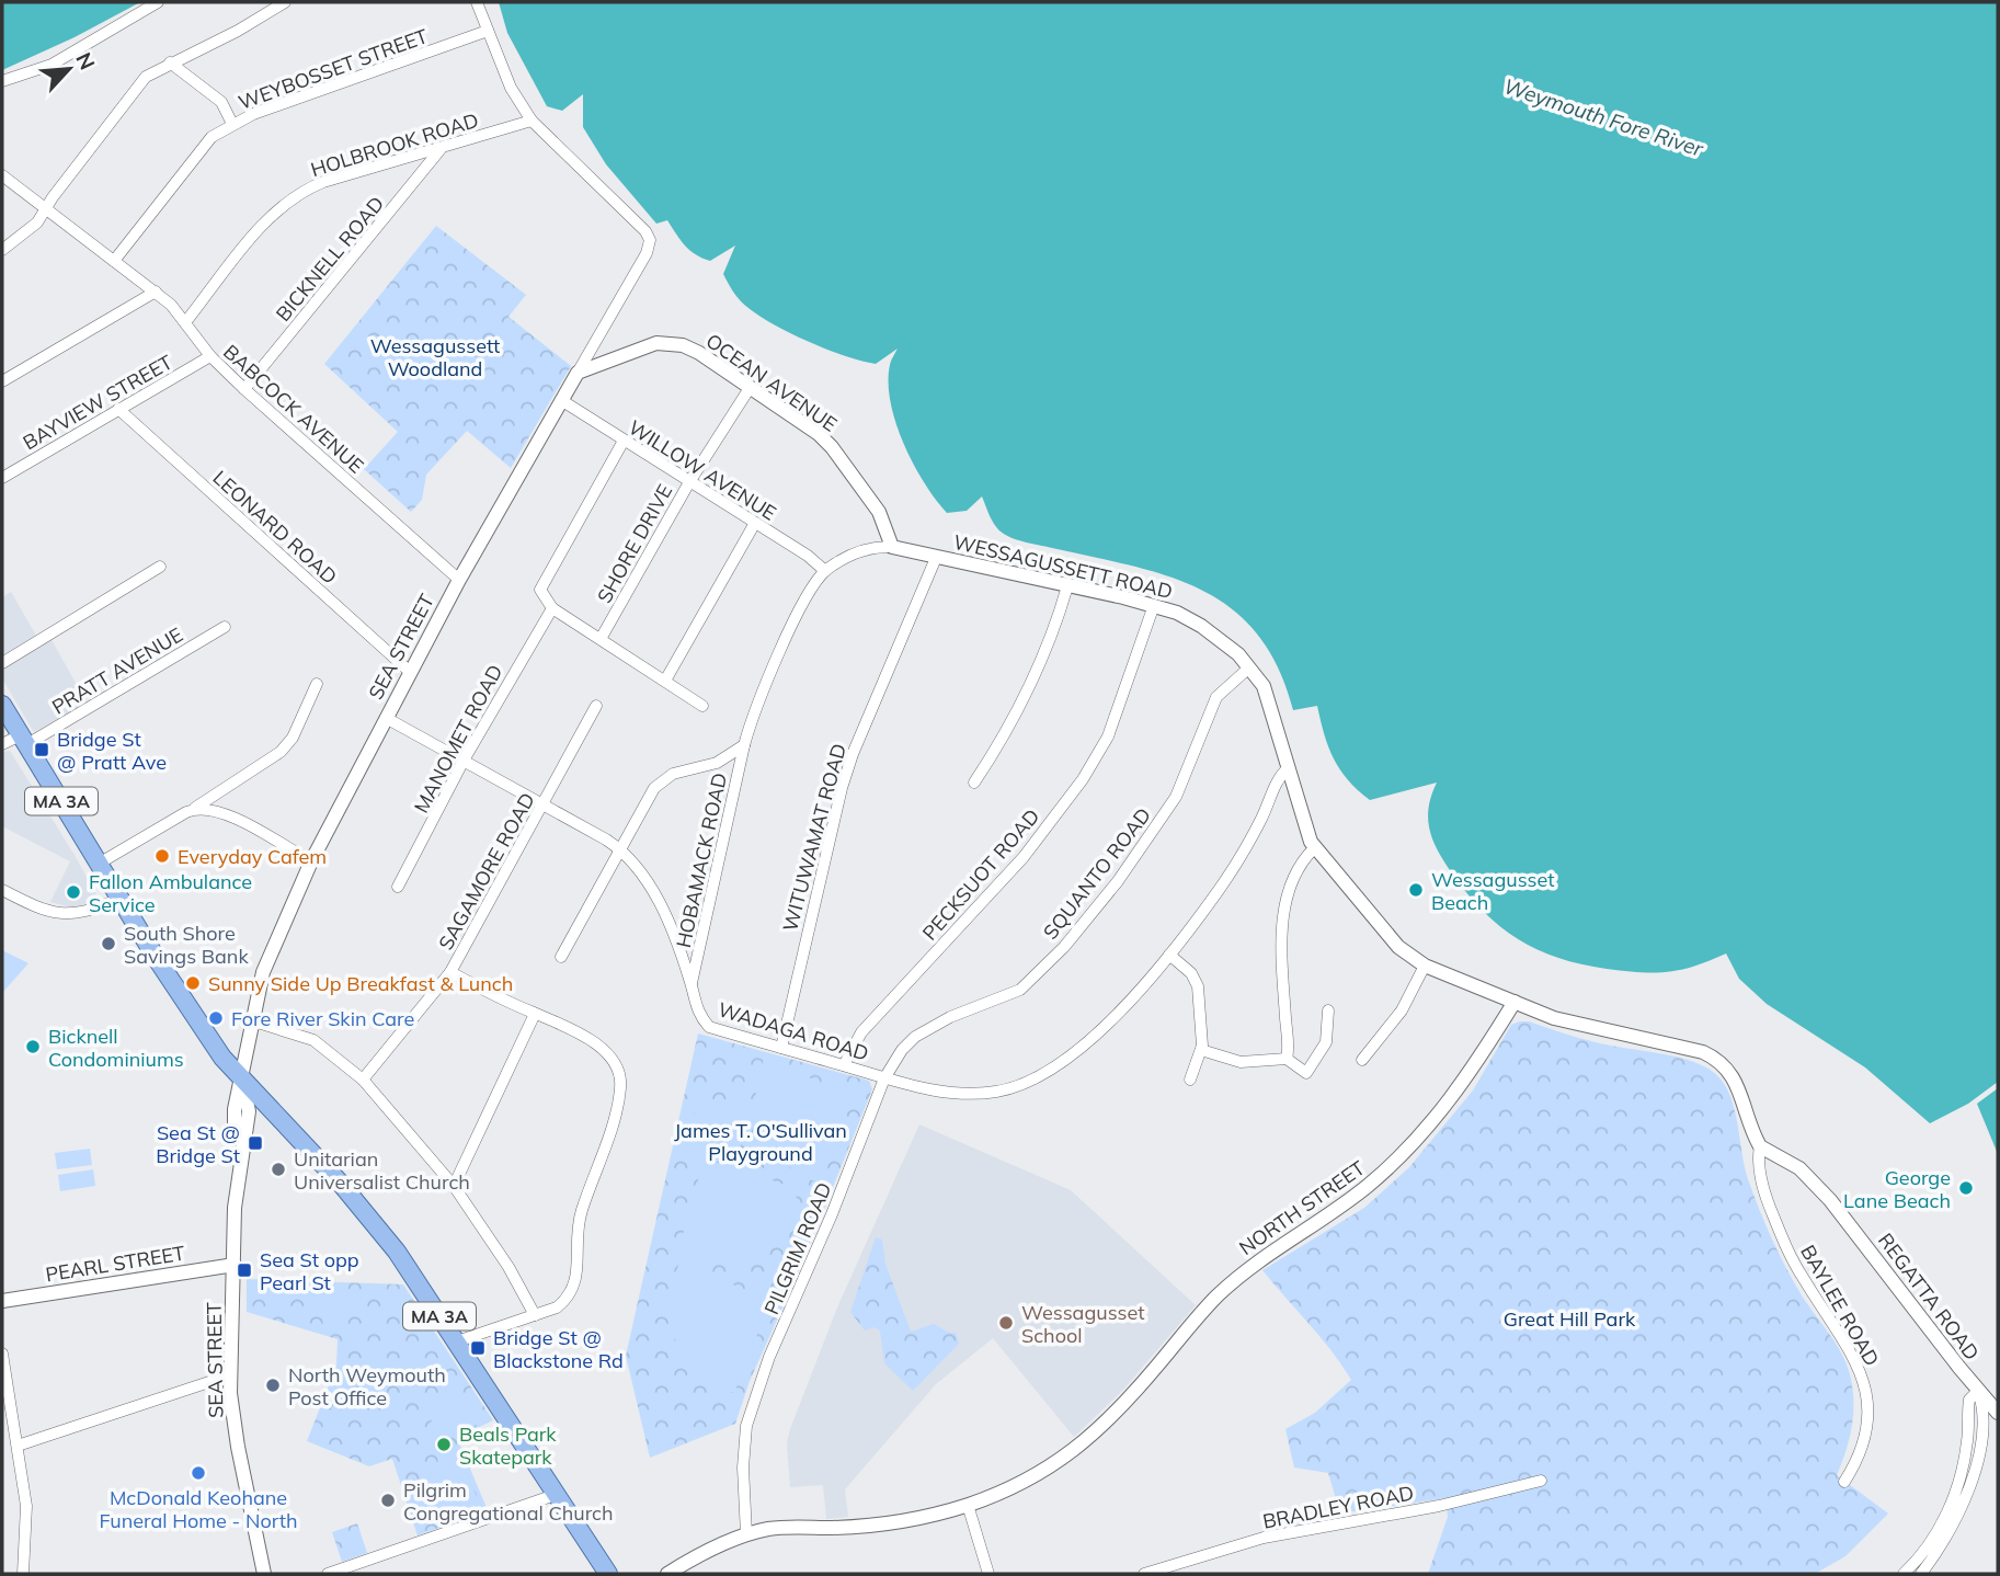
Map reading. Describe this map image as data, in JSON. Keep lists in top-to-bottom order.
{
  "streets": {
    "main road": ["MA 3A"],
    "street": [
      "WEYBOSSET STREET",
      "HOLBROOK ROAD",
      "BICKNELL ROAD",
      "OCEAN AVENUE",
      "BAYVIEW STREET",
      "BABCOCK AVENUE",
      "WILLOW AVENUE",
      "LEONARD ROAD",
      "SHORE DRIVE",
      "WESSAGUSSETT ROAD",
      "SEA STREET",
      "PRATT AVENUE",
      "MANOMET ROAD",
      "WITUWAMAT ROAD",
      "HOBAMACK ROAD",
      "SAGAMORE ROAD",
      "SQUANTO ROAD",
      "PECKSUOT ROAD",
      "WADAGA ROAD",
      "NORTH STREET",
      "PILGRIM ROAD",
      "PEARL STREET",
      "REGATTA ROAD",
      "BAYLEE ROAD",
      "BRADLEY ROAD"
    ]
  },
  "crossings": [
    ["WEYBOSSET STREET", "BABCOCK AVENUE"],
    ["HOLBROOK ROAD", "BICKNELL ROAD"],
    ["HOLBROOK ROAD", "BABCOCK AVENUE"],
    ["HOLBROOK ROAD", "SEA STREET"],
    ["BICKNELL ROAD", "BABCOCK AVENUE"],
    ["OCEAN AVENUE", "SHORE DRIVE"],
    ["OCEAN AVENUE", "WESSAGUSSETT ROAD"],
    ["OCEAN AVENUE", "SEA STREET"],
    ["BAYVIEW STREET", "BABCOCK AVENUE"],
    ["BAYVIEW STREET", "LEONARD ROAD"],
    ["BABCOCK AVENUE", "SEA STREET"],
    ["WILLOW AVENUE", "SHORE DRIVE"],
    ["WILLOW AVENUE", "WESSAGUSSETT ROAD"],
    ["WILLOW AVENUE", "SEA STREET"],
    ["LEONARD ROAD", "SEA STREET"],
    ["WESSAGUSSETT ROAD", "WITUWAMAT ROAD"],
    ["WESSAGUSSETT ROAD", "SQUANTO ROAD"],
    ["WESSAGUSSETT ROAD", "PECKSUOT ROAD"],
    ["WESSAGUSSETT ROAD", "NORTH STREET"],
    ["WESSAGUSSETT ROAD", "REGATTA ROAD"],
    ["WESSAGUSSETT ROAD", "BAYLEE ROAD"],
    ["SEA STREET", "MA 3A"],
    ["SEA STREET", "PEARL STREET"],
    ["PRATT AVENUE", "MA 3A"],
    ["WITUWAMAT ROAD", "WADAGA ROAD"],
    ["HOBAMACK ROAD", "WADAGA ROAD"],
    ["SQUANTO ROAD", "WADAGA ROAD"],
    ["SQUANTO ROAD", "PILGRIM ROAD"],
    ["PECKSUOT ROAD", "WADAGA ROAD"],
    ["WADAGA ROAD", "PILGRIM ROAD"],
    ["NORTH STREET", "PILGRIM ROAD"],
    ["REGATTA ROAD", "BAYLEE ROAD"]
  ],
  "water": ["Weymouth Fore River"],
  "parks": ["Wessagussett Woodland", "James T. O'Sullivan Playground", "Great Hill Park"],
  "places": {
    "transit": [
      "Bridge St @ Pratt Ave",
      "Sea St @ Bridge St",
      "Sea St opp Pearl St",
      "Bridge St @ Blackstone Rd"
    ],
    "other": [
      "Everyday Cafem",
      "Wessagusset Beach",
      "Fallon Ambulance Service",
      "South Shore Savings Bank",
      "Sunny Side Up Breakfast & Lunch",
      "Fore River Skin Care",
      "Bicknell Condominiums",
      "Unitarian Universalist Church",
      "George Lane Beach",
      "Wessagusset School",
      "North Weymouth Post Office",
      "Beals Park Skatepark",
      "McDonald Keohane Funeral Home - North",
      "Pilgrim Congregational Church"
    ]
  },
  "north": "top right"
}
